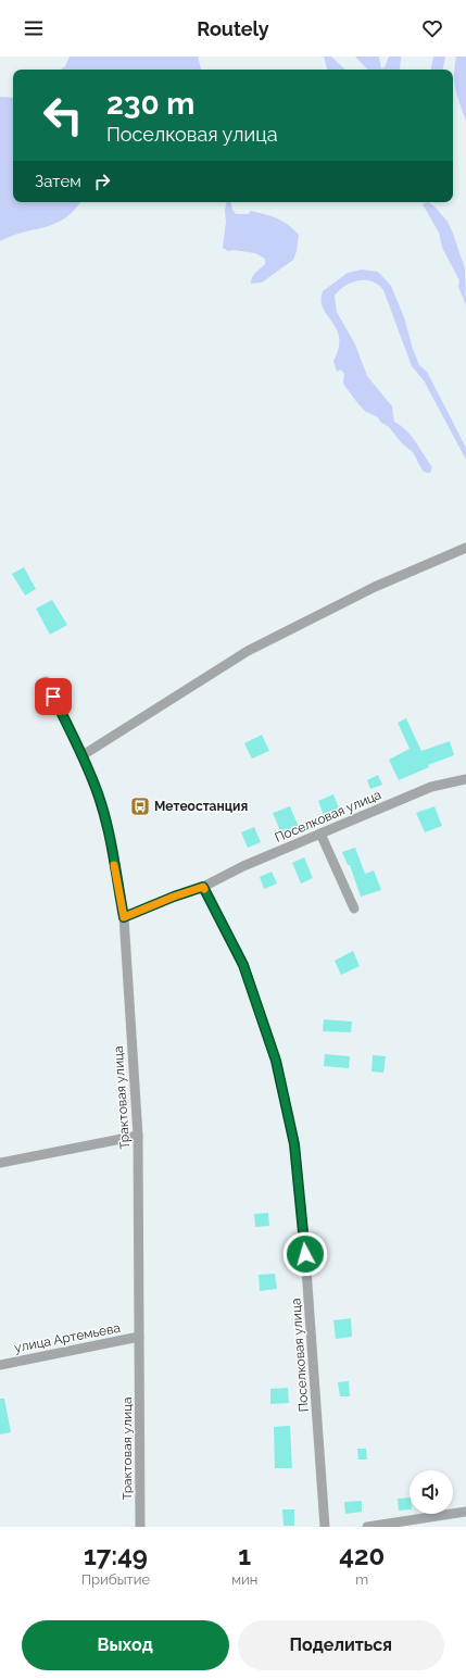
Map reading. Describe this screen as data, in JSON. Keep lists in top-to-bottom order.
{
  "streets": {
    "street": ["Поселковая улица", "Трактовая улица", "улица Артемьева"]
  },
  "crossings": [
    ["Поселковая улица", "Трактовая улица"],
    ["Трактовая улица", "улица Артемьева"]
  ],
  "places": {
    "bus stop": ["Метеостанция"]
  },
  "page": {
    "header": "Routely",
    "turn": ["230 m", "Поселковая улица"],
    "then": "Затем",
    "eta": [
      "17:49",
      "Прибытие",
      "1",
      "мин",
      "420",
      "m"
    ],
    "buttons": ["Выход", "Поделиться"]
  }
}
